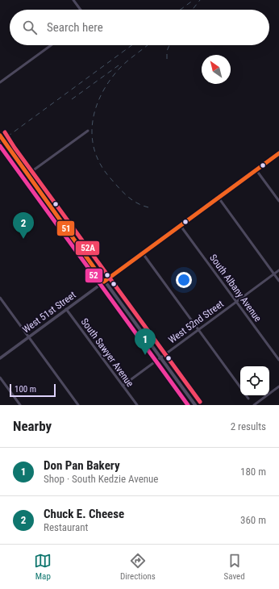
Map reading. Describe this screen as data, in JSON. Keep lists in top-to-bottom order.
{
  "streets": {
    "street": [
      "South Albany Avenue",
      "West 51st Street",
      "West 52nd Street",
      "South Sawyer Avenue"
    ]
  },
  "crossings": [
    ["South Albany Avenue", "West 51st Street"],
    ["South Albany Avenue", "West 52nd Street"],
    ["West 51st Street", "South Sawyer Avenue"],
    ["West 52nd Street", "South Sawyer Avenue"]
  ],
  "lines": ["transit line 52A", "transit line 51", "transit line 52"],
  "scale_bar": "100 m",
  "north": "top left",
  "page": {
    "search": "Search here",
    "pins": ["2", "1"],
    "scale": "100 m",
    "heading": ["Nearby", "2 results"],
    "list": [
      {
        "mark": "1",
        "name": "Don Pan Bakery",
        "note": "Shop · South Kedzie Avenue",
        "value": "180 m"
      },
      {
        "mark": "2",
        "name": "Chuck E. Cheese",
        "note": "Restaurant",
        "value": "360 m"
      }
    ],
    "nav": ["Map", "Directions", "Saved"]
  }
}
